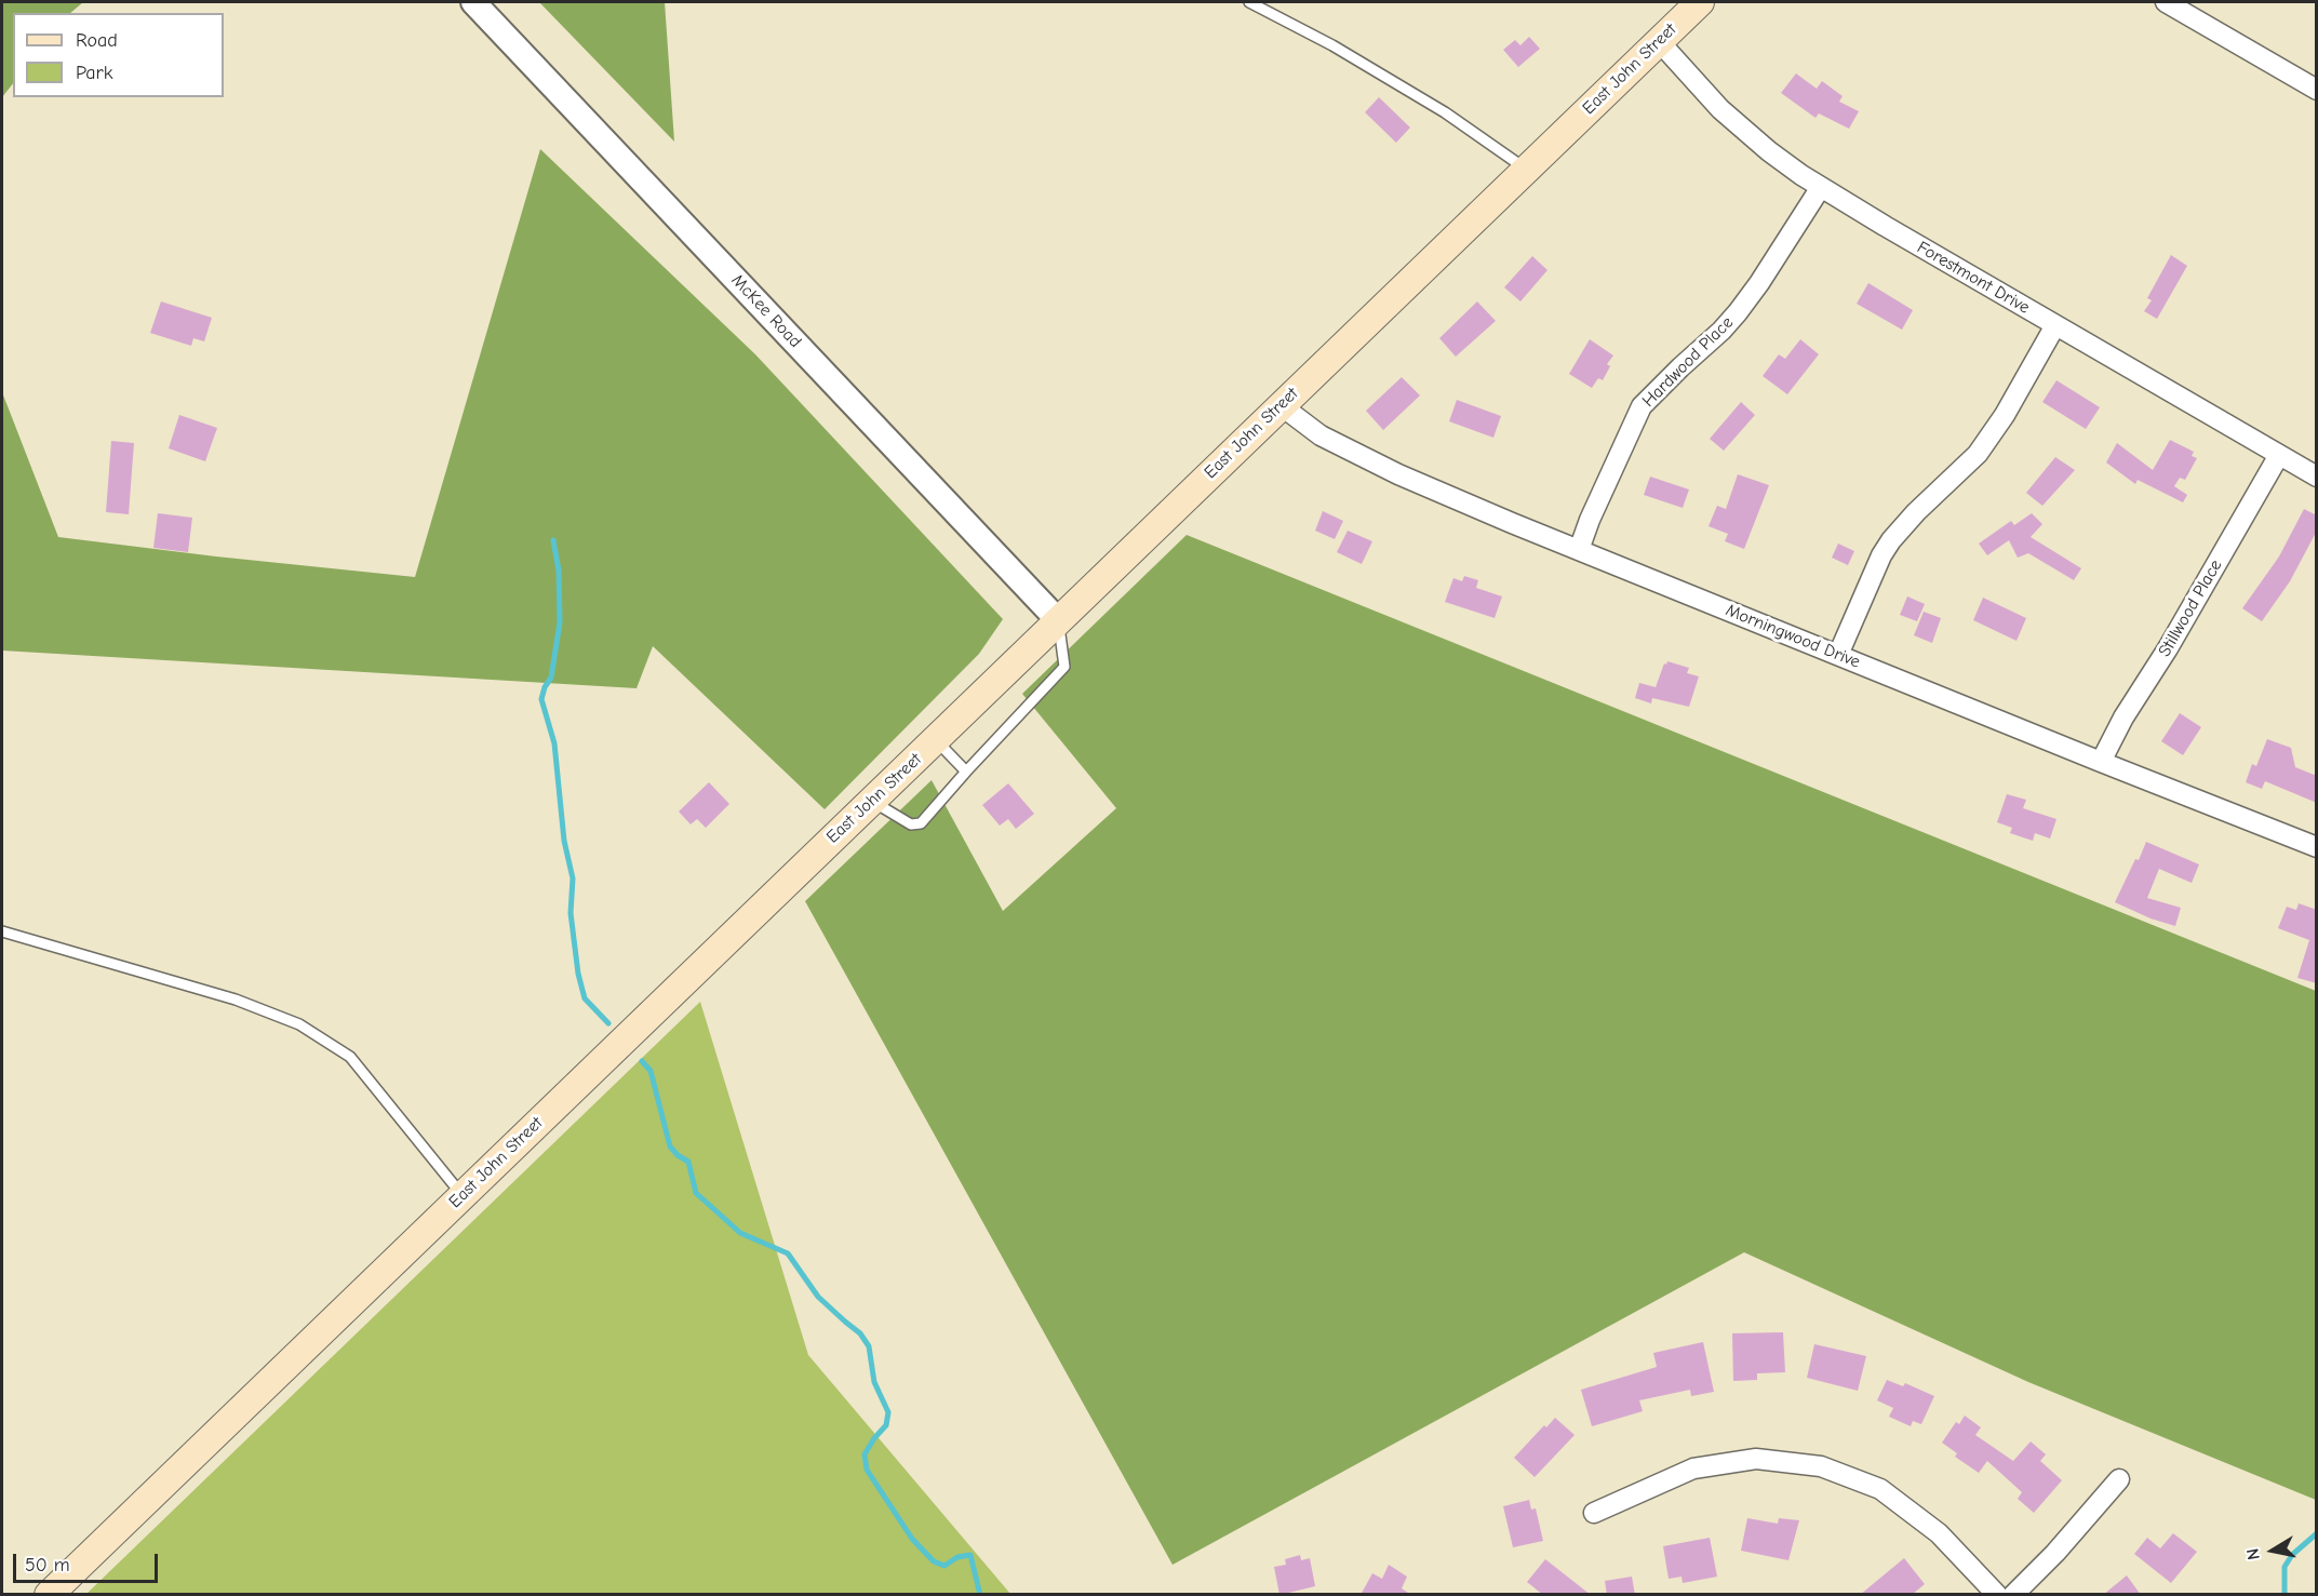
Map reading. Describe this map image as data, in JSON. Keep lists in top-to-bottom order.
{
  "streets": {
    "main road": ["East John Street"],
    "street": [
      "Forestmont Drive",
      "McKee Road",
      "Hardwood Place",
      "Stillwood Place",
      "Morningwood Drive"
    ]
  },
  "crossings": [
    ["East John Street", "Forestmont Drive"],
    ["East John Street", "McKee Road"],
    ["East John Street", "Morningwood Drive"],
    ["Forestmont Drive", "Hardwood Place"],
    ["Forestmont Drive", "Stillwood Place"],
    ["Hardwood Place", "Morningwood Drive"],
    ["Stillwood Place", "Morningwood Drive"]
  ],
  "legend": ["Road", "Park"],
  "scale_bar": "50 m",
  "north": "left"
}
